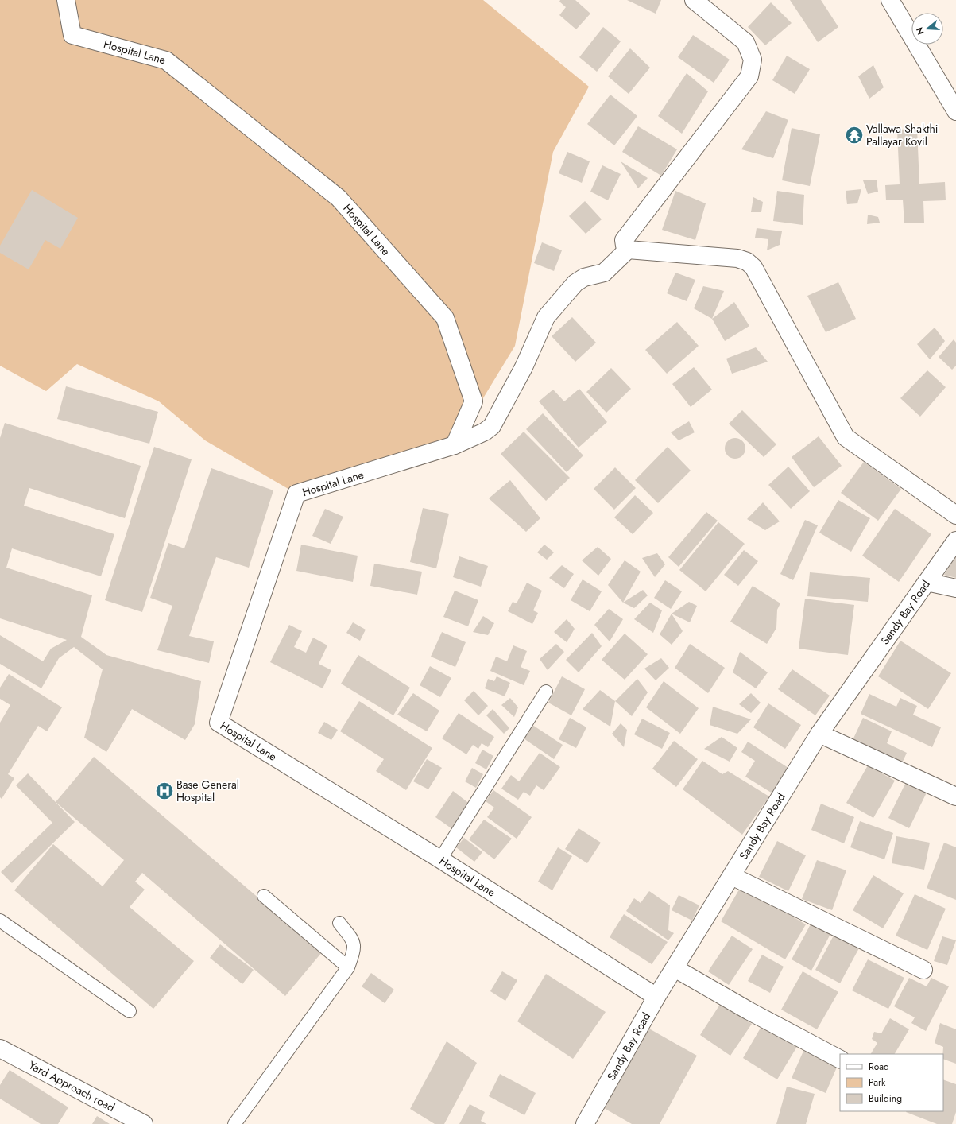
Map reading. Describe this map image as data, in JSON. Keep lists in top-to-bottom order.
{
  "streets": {
    "street": ["Hospital Lane", "Sandy Bay Road", "Yard Approach road"]
  },
  "crossings": [
    ["Hospital Lane", "Sandy Bay Road"]
  ],
  "places": {
    "temple": ["Vallawa Shakthi Pallayar Kovil"],
    "hospital": ["Base General Hospital"]
  },
  "legend": ["Road", "Park", "Building"],
  "north": "left"
}
